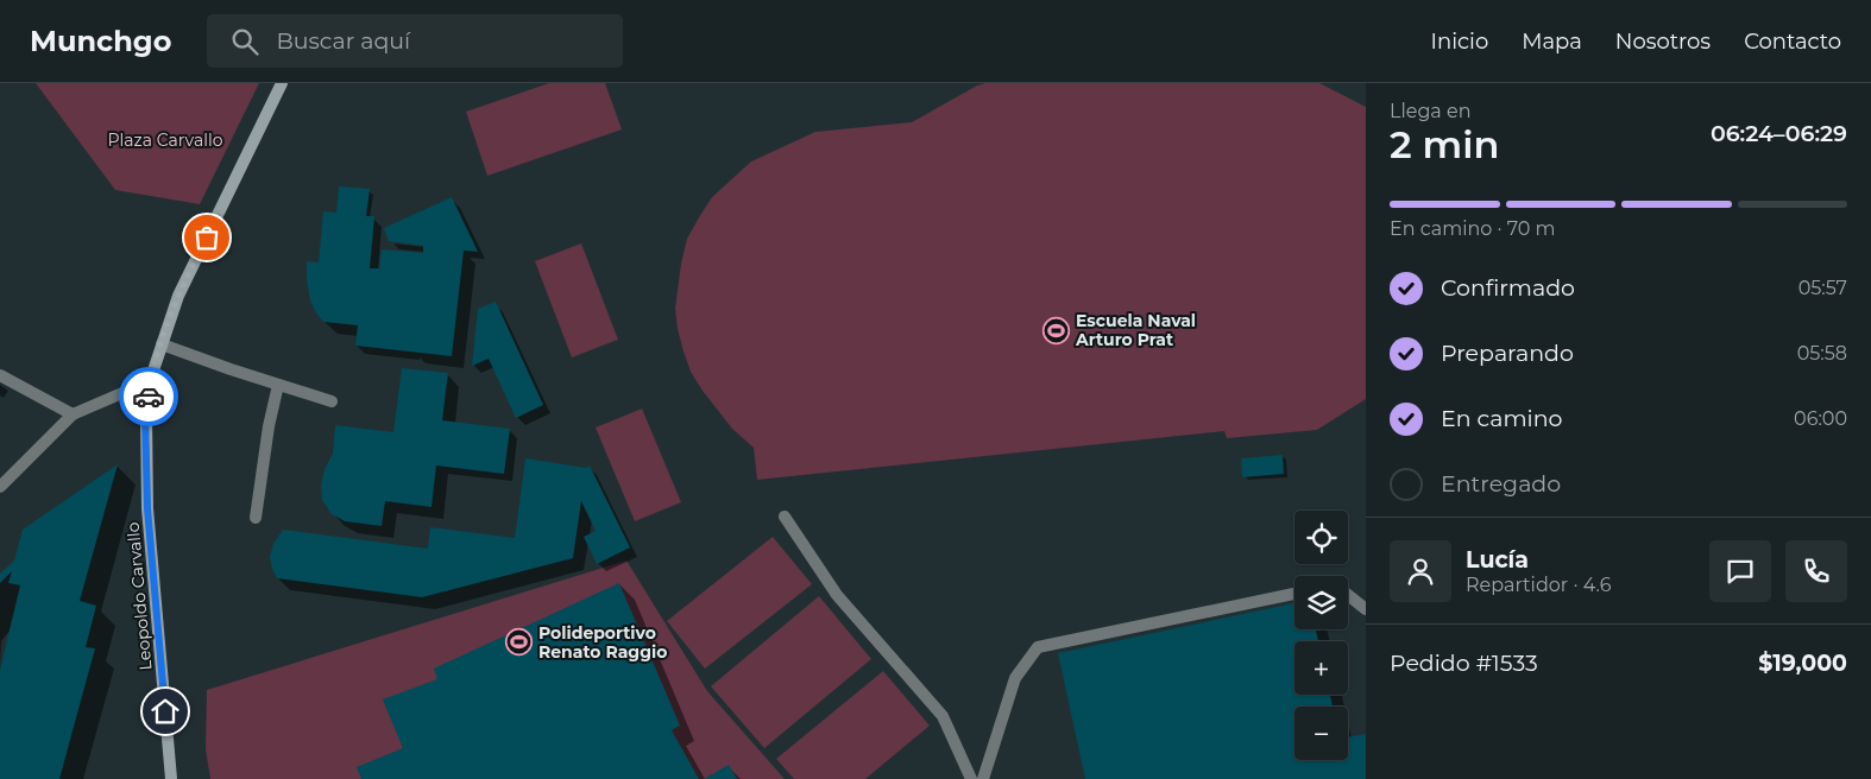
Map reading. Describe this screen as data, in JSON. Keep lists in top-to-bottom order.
{
  "streets": {
    "street": ["Leopoldo Carvallo"]
  },
  "parks": ["Plaza Carvallo"],
  "places": {
    "sports": ["Escuela Naval Arturo Prat", "Polideportivo Renato Raggio"]
  },
  "page": {
    "header": "Munchgo",
    "search": "Buscar aquí",
    "nav": [
      "Inicio",
      "Mapa",
      "Nosotros",
      "Contacto"
    ],
    "heading": ["2 min", "Llega en", "06:24–06:29"],
    "panel": [
      "Lucía",
      "Repartidor · 4.6",
      "Pedido #1533",
      "$19,000"
    ],
    "bar": "En camino · 70 m",
    "list": [
      ["Confirmado", "05:57"],
      ["Preparando", "05:58"],
      ["En camino", "06:00"],
      "Entregado"
    ],
    "map_buttons": ["+", "−"]
  }
}
